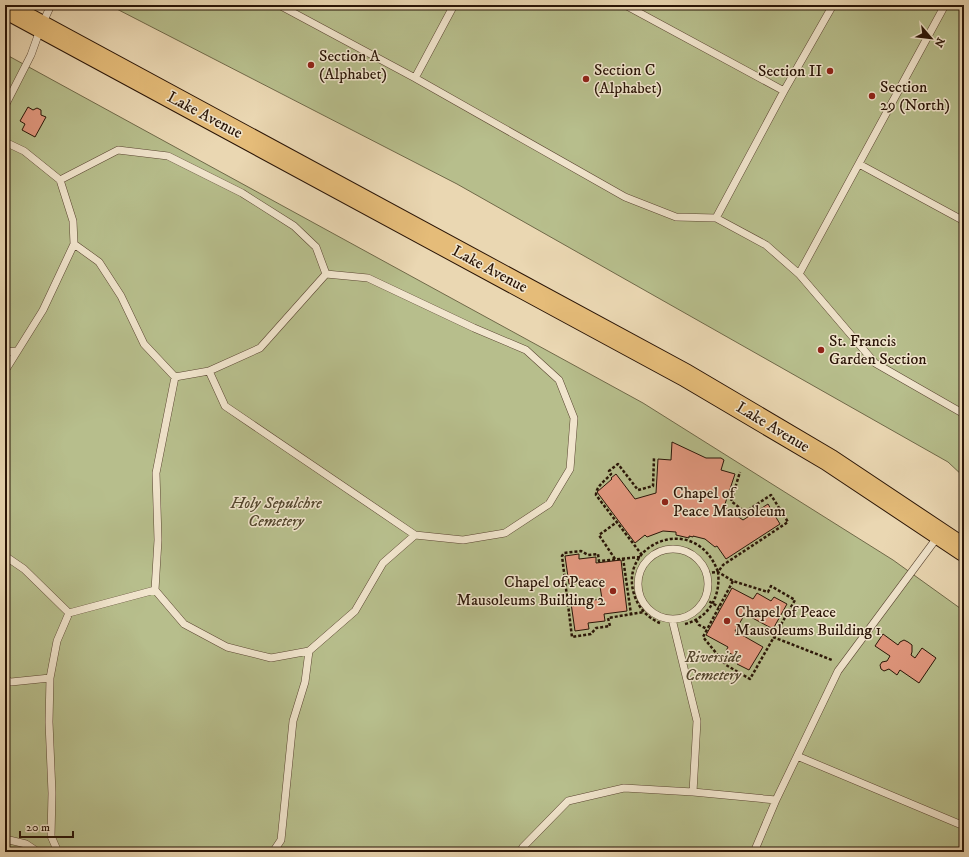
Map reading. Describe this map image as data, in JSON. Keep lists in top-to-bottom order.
{
  "streets": {
    "main road": ["Lake Avenue"]
  },
  "parks": ["Holy Sepulchre Cemetery", "Riverside Cemetery"],
  "places": [
    "Section A (Alphabet)",
    "Section II",
    "Section C (Alphabet)",
    "Section 29 (North)",
    "St. Francis Garden Section",
    "Chapel of Peace Mausoleum",
    "Chapel of Peace Mausoleums Building 2",
    "Chapel of Peace Mausoleums Building 1"
  ],
  "scale_bar": "20 m",
  "north": "bottom right"
}
